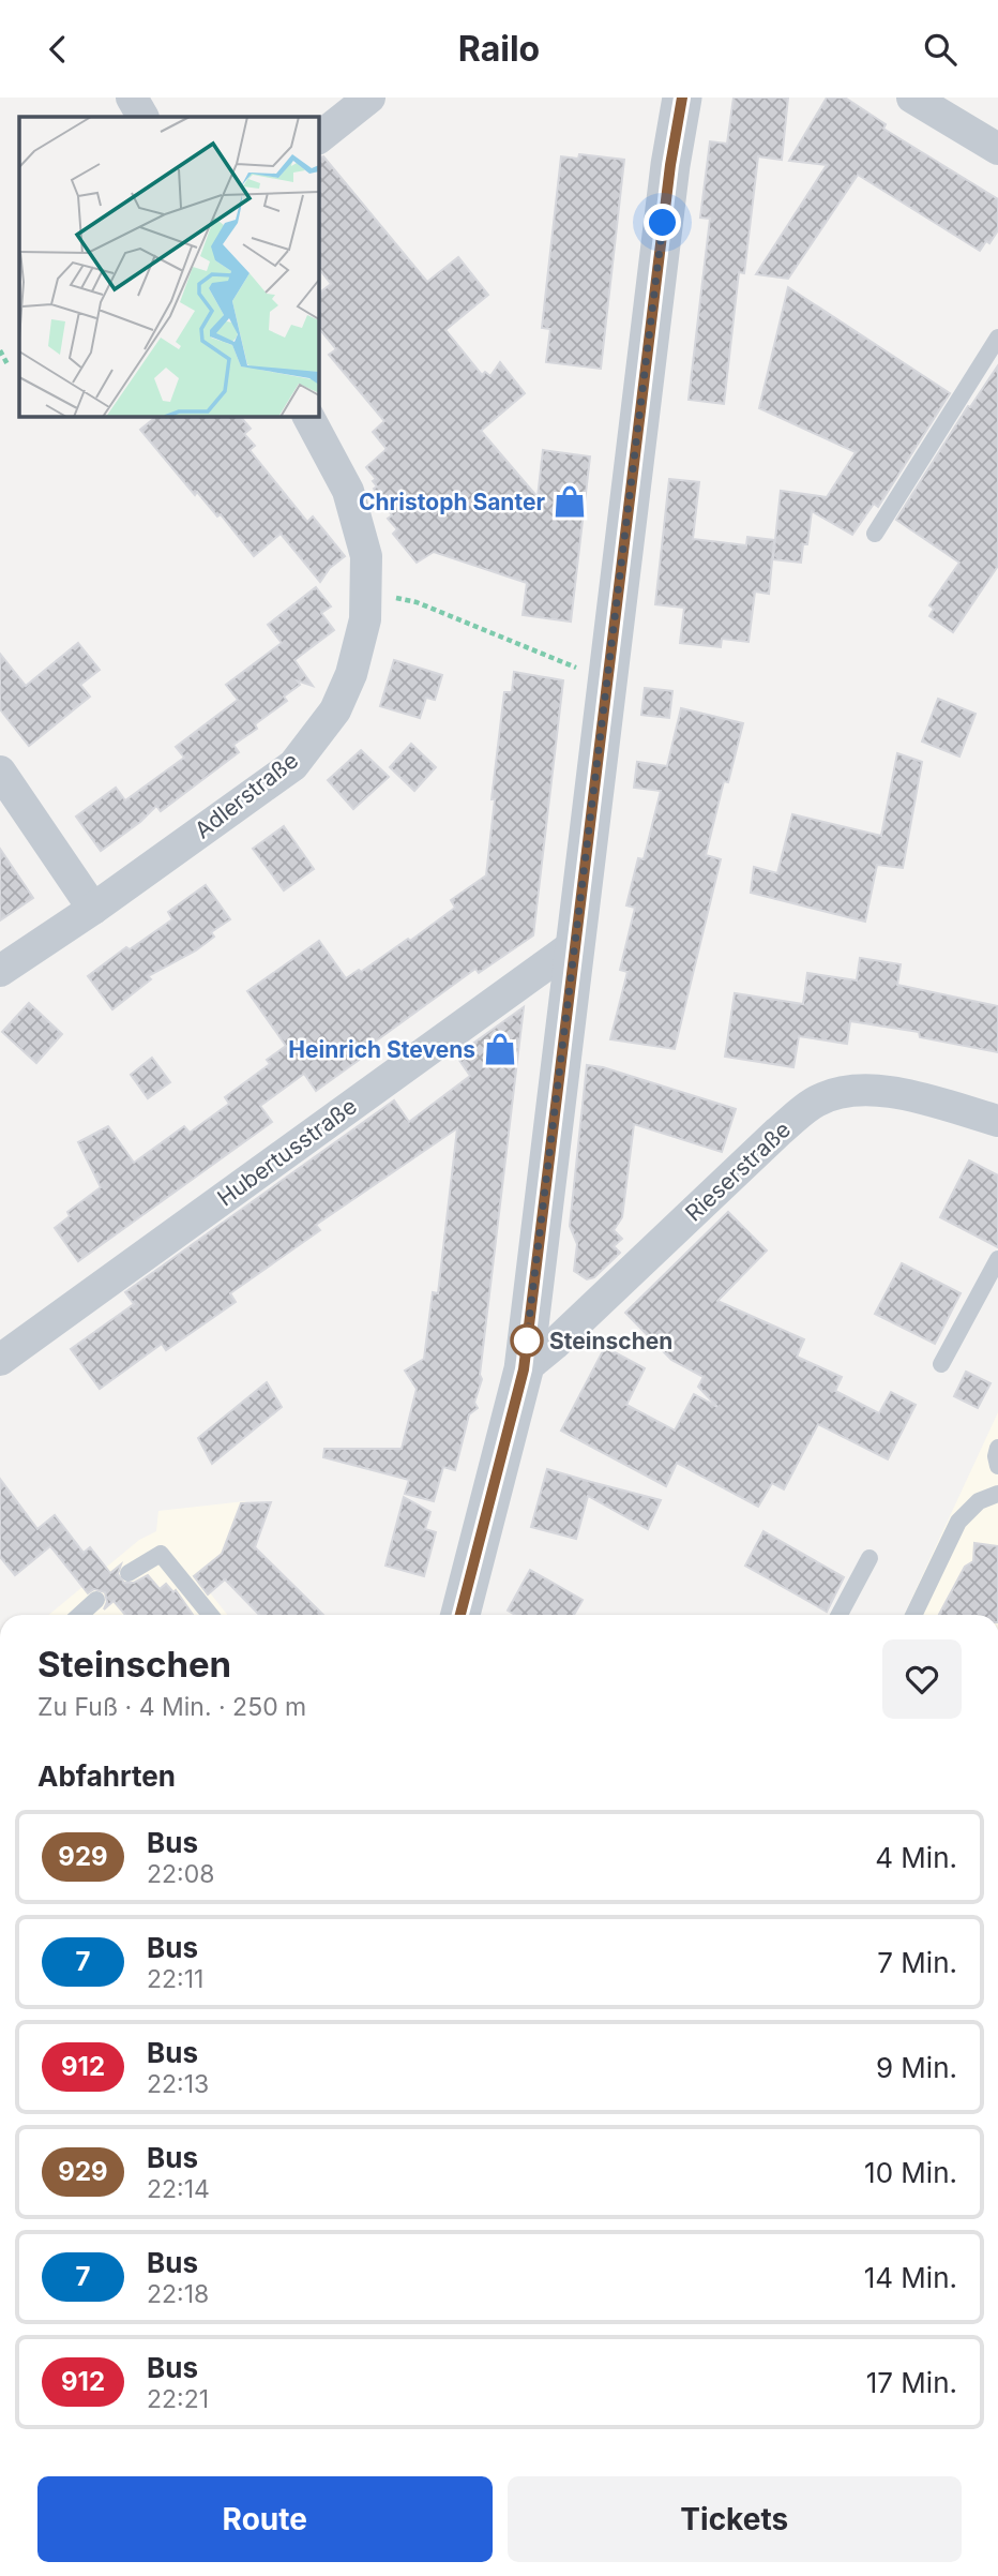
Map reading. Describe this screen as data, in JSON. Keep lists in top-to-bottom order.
{
  "streets": {
    "street": ["Adlerstraße", "Hubertusstraße", "Rieserstraße"]
  },
  "places": {
    "shop": ["Christoph Santer", "Heinrich Stevens"],
    "other": ["Steinschen"]
  },
  "lines": ["bus line 929"],
  "page": {
    "header": "Railo",
    "heading": [
      ["Steinschen", "Zu Fuß · 4 Min. · 250 m"],
      "Abfahrten"
    ],
    "list": [
      {
        "mark": "929",
        "name": "Bus",
        "note": "22:08",
        "value": "4 Min."
      },
      {
        "mark": "7",
        "name": "Bus",
        "note": "22:11",
        "value": "7 Min."
      },
      {
        "mark": "912",
        "name": "Bus",
        "note": "22:13",
        "value": "9 Min."
      },
      {
        "mark": "929",
        "name": "Bus",
        "note": "22:14",
        "value": "10 Min."
      },
      {
        "mark": "7",
        "name": "Bus",
        "note": "22:18",
        "value": "14 Min."
      },
      {
        "mark": "912",
        "name": "Bus",
        "note": "22:21",
        "value": "17 Min."
      }
    ],
    "buttons": ["Route", "Tickets"]
  }
}
